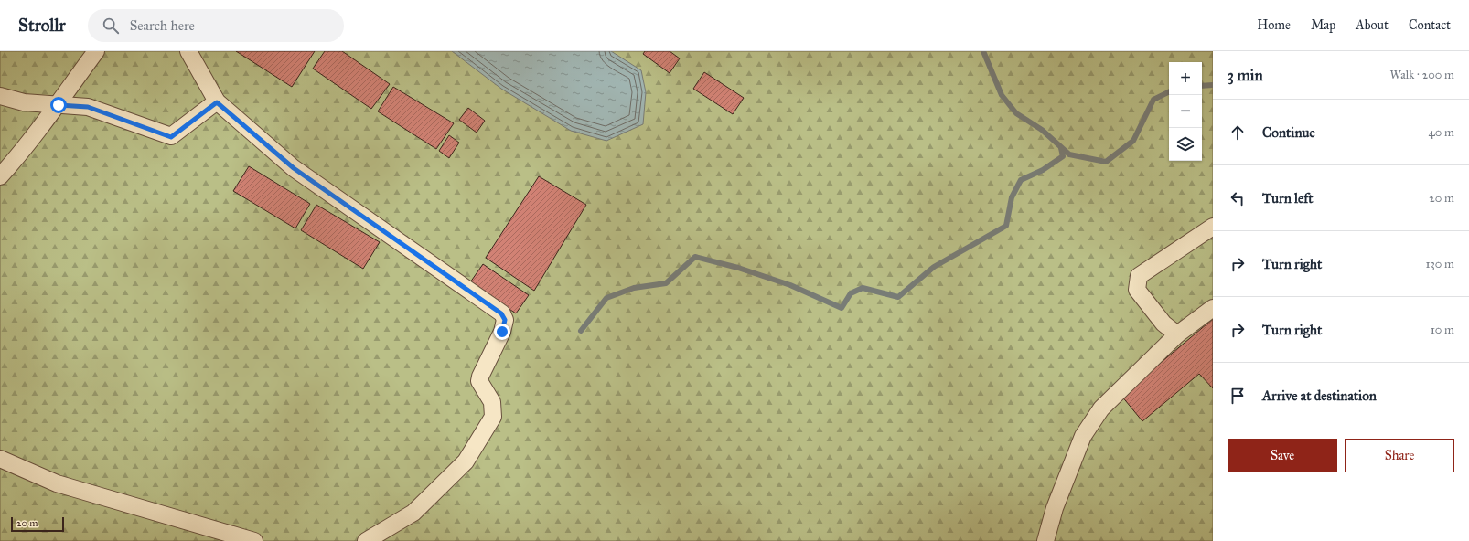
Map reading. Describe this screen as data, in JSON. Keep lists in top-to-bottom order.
{
  "scale_bar": "20 m",
  "page": {
    "header": "Strollr",
    "search": "Search here",
    "nav": [
      "Home",
      "Map",
      "About",
      "Contact"
    ],
    "heading": ["3 min", "Walk · 200 m"],
    "map_buttons": ["+", "−"],
    "list": [
      ["Continue", "40 m"],
      ["Turn left", "20 m"],
      ["Turn right", "130 m"],
      ["Turn right", "10 m"],
      "Arrive at destination"
    ],
    "buttons": ["Save", "Share"],
    "scale": "20 m"
  }
}
